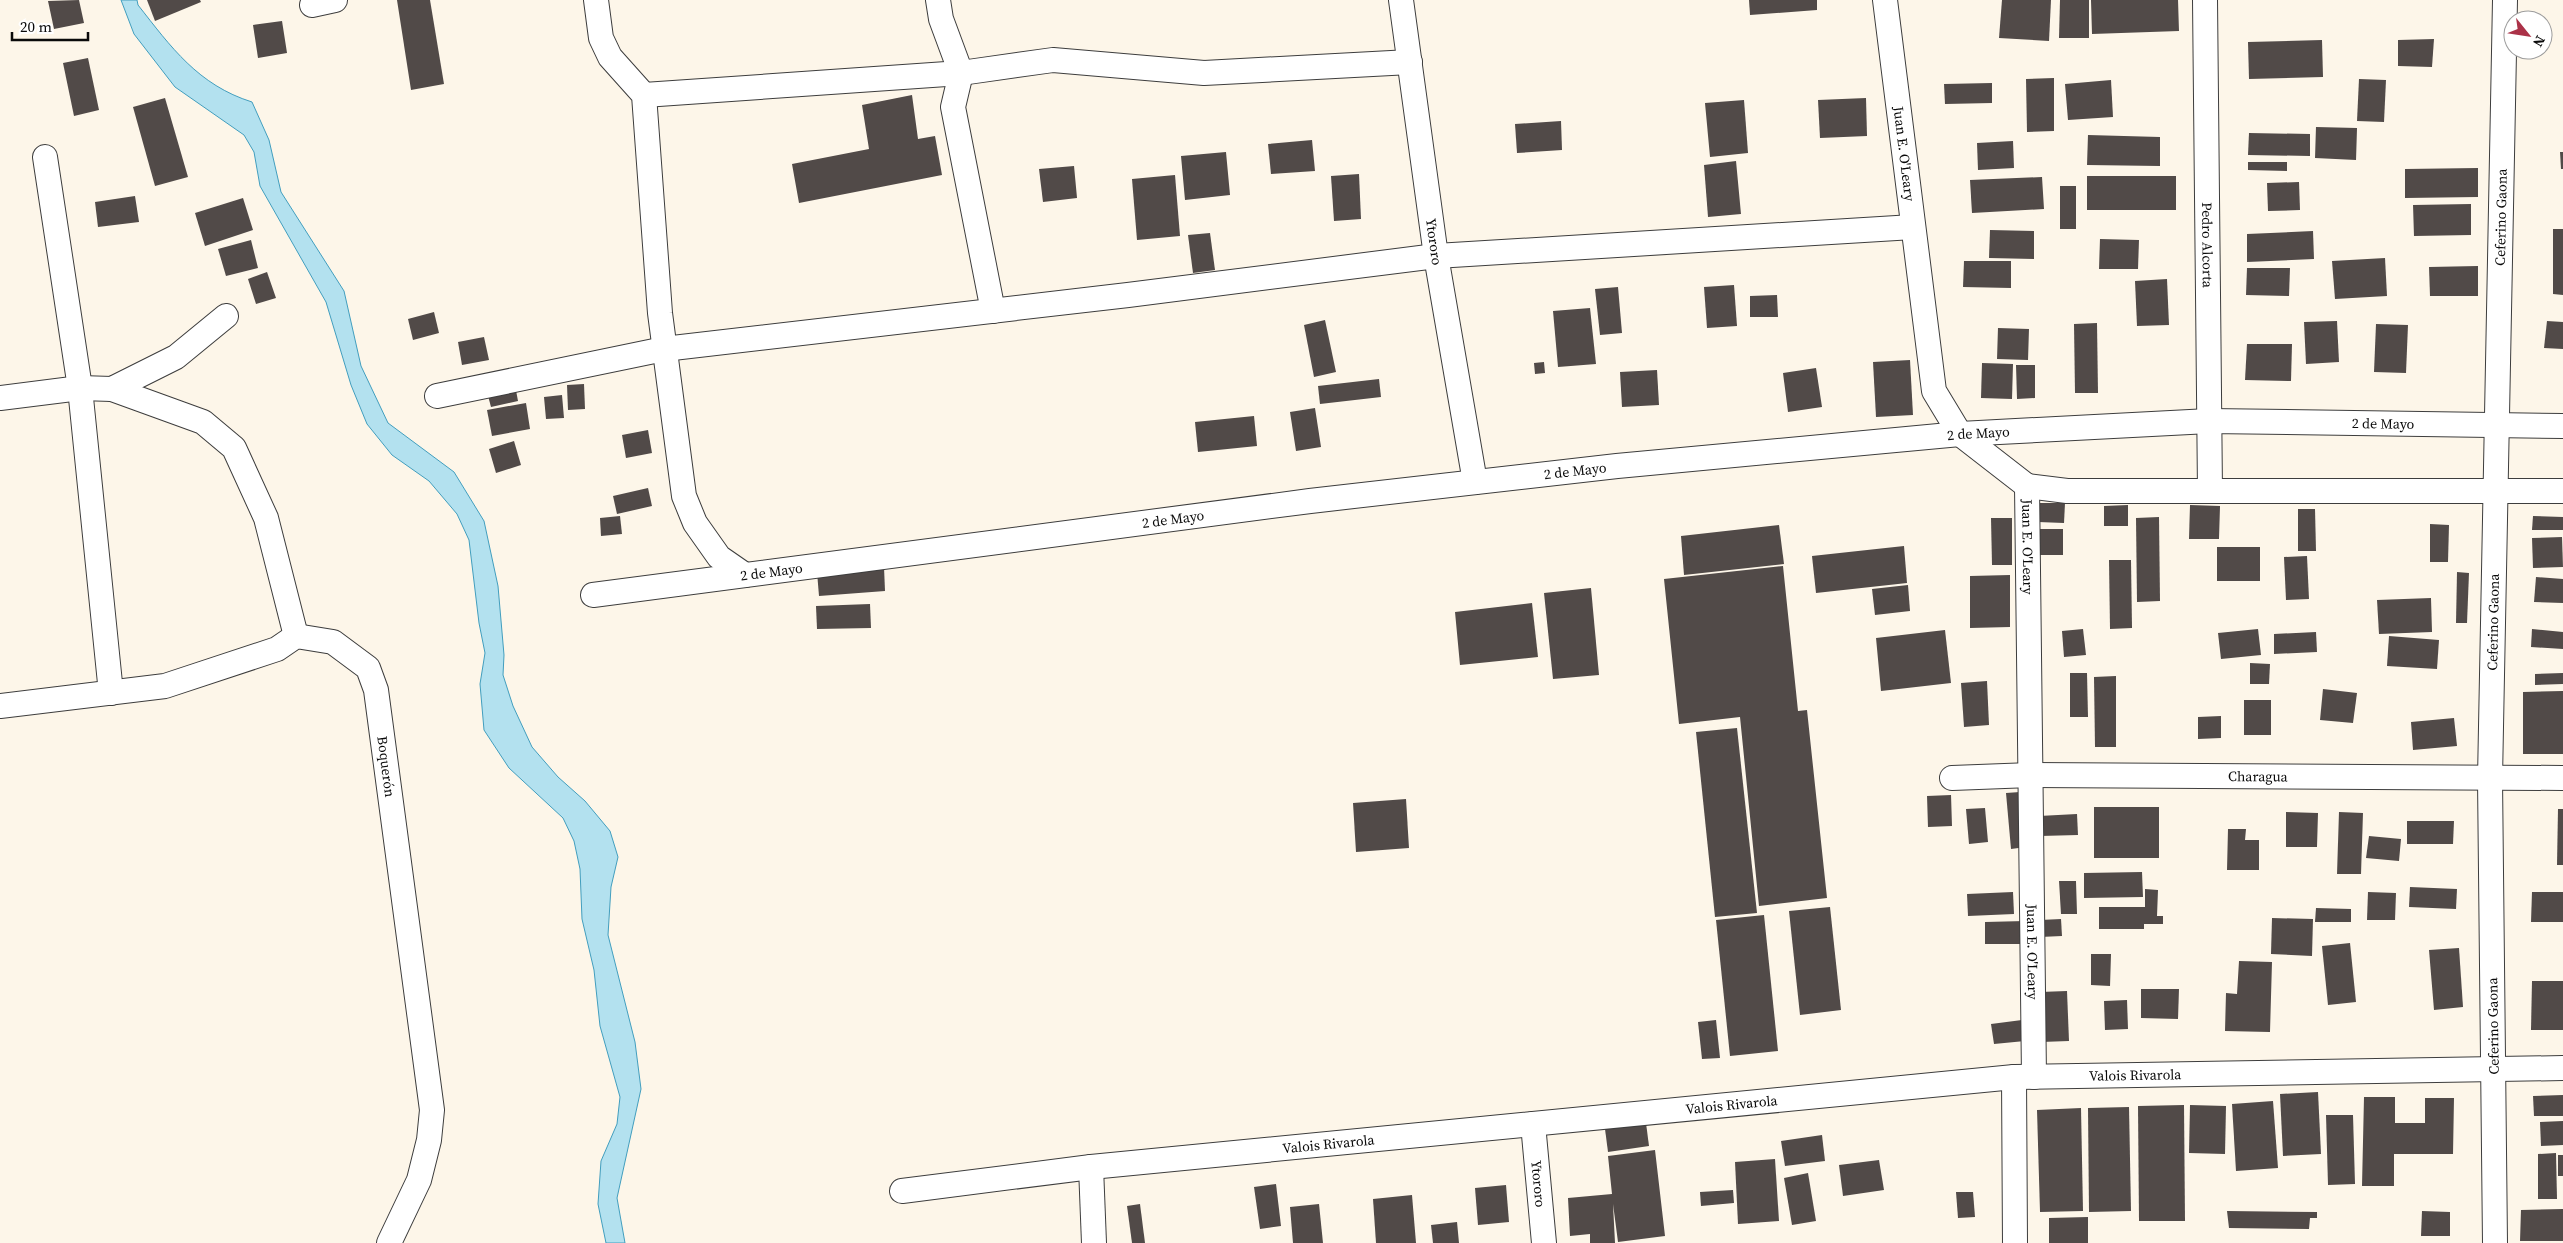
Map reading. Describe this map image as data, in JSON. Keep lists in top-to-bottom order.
{
  "streets": {
    "street": [
      "Juan E. O'Leary",
      "Ceferino Gaona",
      "Ytororo",
      "Pedro Alcorta",
      "2 de Mayo",
      "Boquerón",
      "Charagua",
      "Valois Rivarola"
    ]
  },
  "crossings": [
    ["Juan E. O'Leary", "2 de Mayo"],
    ["Juan E. O'Leary", "Charagua"],
    ["Juan E. O'Leary", "Valois Rivarola"],
    ["Ceferino Gaona", "2 de Mayo"],
    ["Ceferino Gaona", "Charagua"],
    ["Ceferino Gaona", "Valois Rivarola"],
    ["Ytororo", "2 de Mayo"],
    ["Ytororo", "Valois Rivarola"],
    ["Pedro Alcorta", "2 de Mayo"]
  ],
  "scale_bar": "20 m",
  "north": "bottom right"
}
